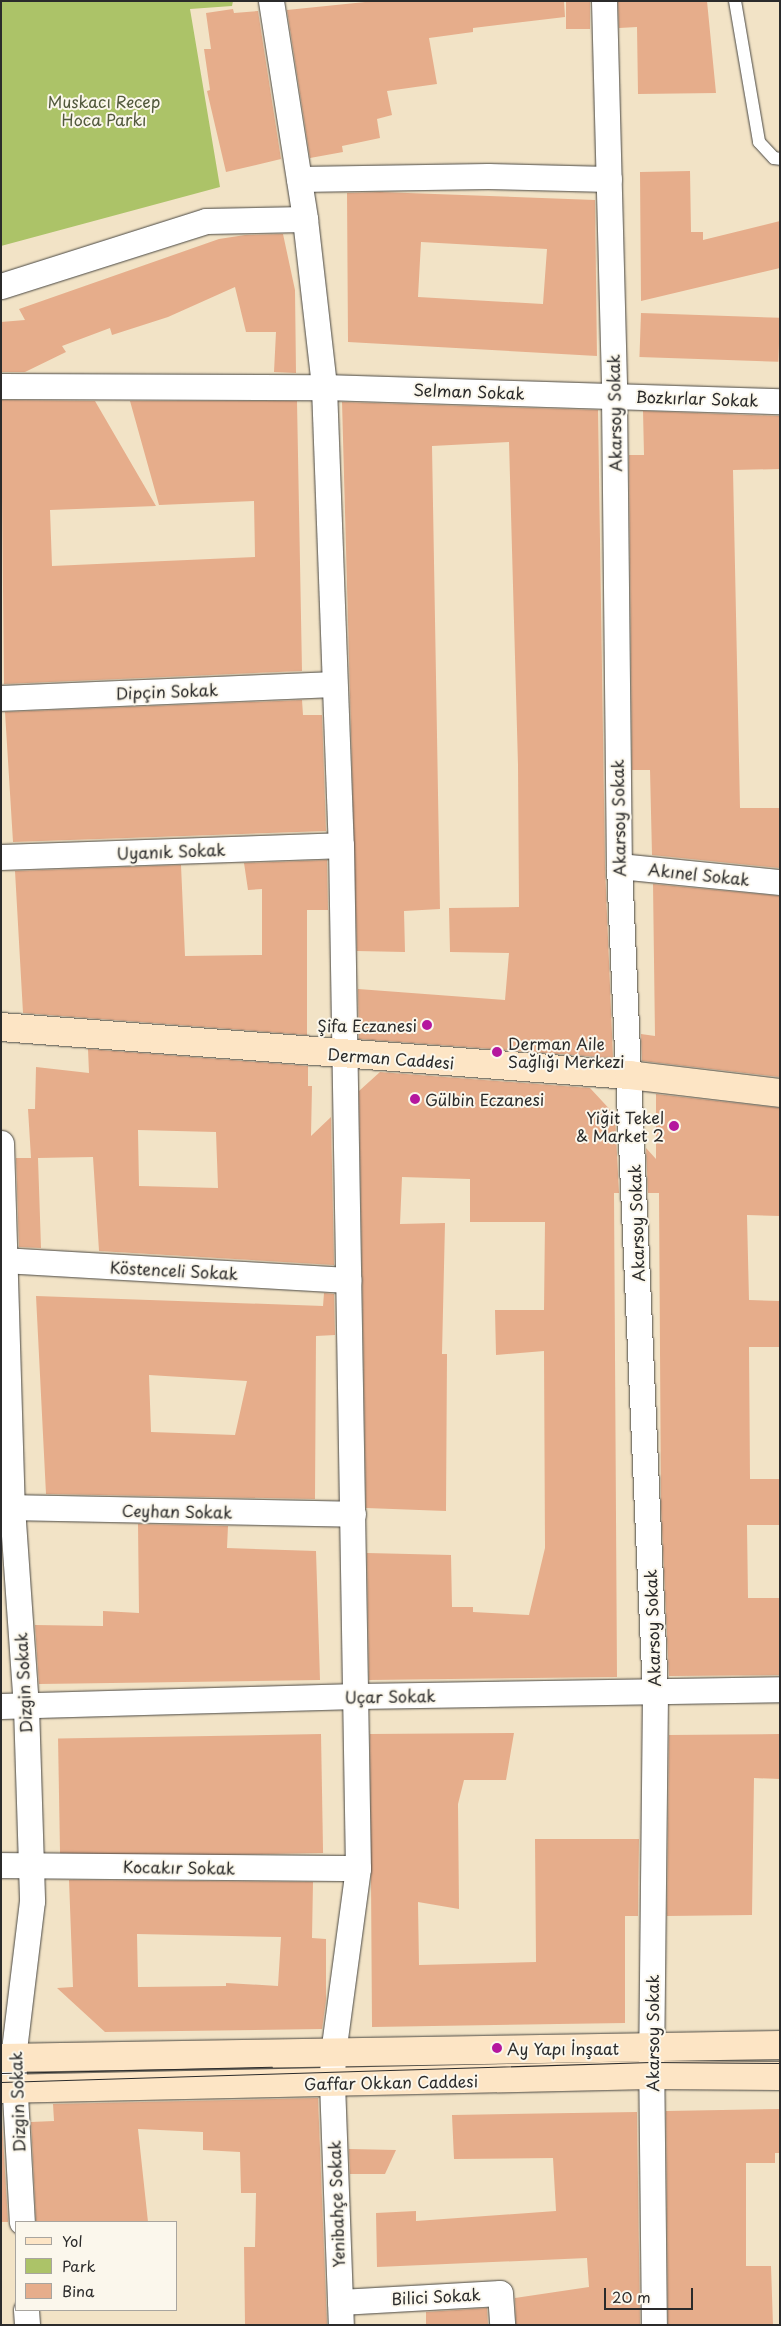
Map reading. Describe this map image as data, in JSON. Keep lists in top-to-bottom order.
{
  "streets": {
    "main road": ["Derman Caddesi", "Gaffar Okkan Caddesi"],
    "street": [
      "Selman Sokak",
      "Bozkırlar Sokak",
      "Akarsoy Sokak",
      "Dipçin Sokak",
      "Uyanık Sokak",
      "Akınel Sokak",
      "Köstenceli Sokak",
      "Ceyhan Sokak",
      "Dizgin Sokak",
      "Uçar Sokak",
      "Kocakır Sokak",
      "Yenibahçe Sokak",
      "Bilici Sokak"
    ]
  },
  "crossings": [
    ["Selman Sokak", "Bozkırlar Sokak"],
    ["Selman Sokak", "Akarsoy Sokak"],
    ["Selman Sokak", "Yenibahçe Sokak"],
    ["Bozkırlar Sokak", "Akarsoy Sokak"],
    ["Akarsoy Sokak", "Akınel Sokak"],
    ["Akarsoy Sokak", "Derman Caddesi"],
    ["Akarsoy Sokak", "Uçar Sokak"],
    ["Akarsoy Sokak", "Gaffar Okkan Caddesi"],
    ["Dipçin Sokak", "Yenibahçe Sokak"],
    ["Uyanık Sokak", "Yenibahçe Sokak"],
    ["Derman Caddesi", "Yenibahçe Sokak"],
    ["Köstenceli Sokak", "Dizgin Sokak"],
    ["Köstenceli Sokak", "Yenibahçe Sokak"],
    ["Ceyhan Sokak", "Dizgin Sokak"],
    ["Ceyhan Sokak", "Yenibahçe Sokak"],
    ["Dizgin Sokak", "Uçar Sokak"],
    ["Dizgin Sokak", "Kocakır Sokak"],
    ["Dizgin Sokak", "Gaffar Okkan Caddesi"],
    ["Uçar Sokak", "Yenibahçe Sokak"],
    ["Kocakır Sokak", "Yenibahçe Sokak"],
    ["Gaffar Okkan Caddesi", "Yenibahçe Sokak"],
    ["Yenibahçe Sokak", "Bilici Sokak"]
  ],
  "parks": ["Muskacı Recep Hoca Parkı"],
  "places": [
    "Şifa Eczanesi",
    "Derman Aile Sağlığı Merkezi",
    "Gülbin Eczanesi",
    "Yiğit Tekel & Market 2",
    "Ay Yapı İnşaat"
  ],
  "legend": ["Yol", "Park", "Bina"],
  "scale_bar": "20 m"
}
